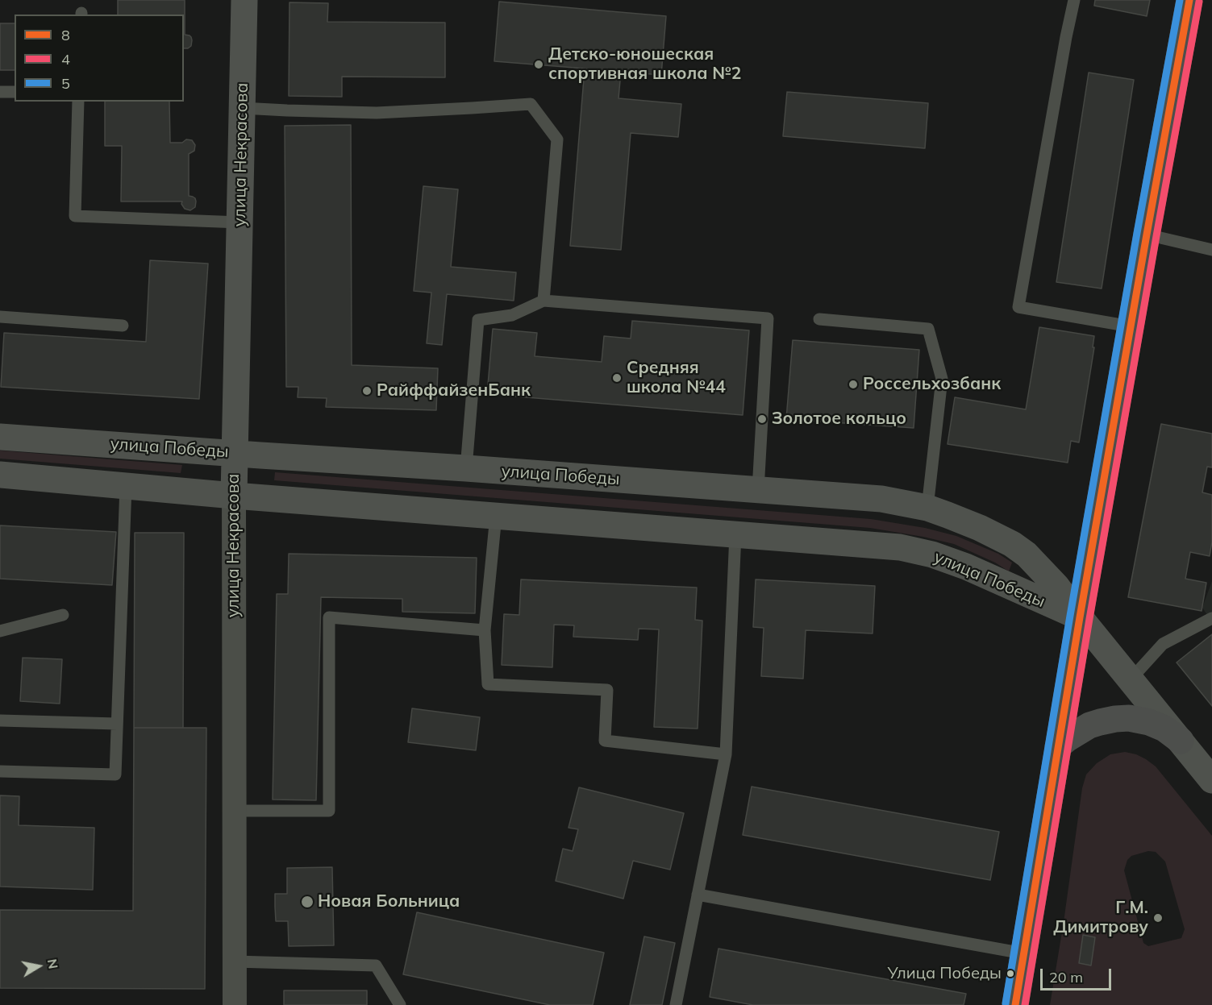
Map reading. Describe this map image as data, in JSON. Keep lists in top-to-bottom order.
{
  "streets": {
    "main road": ["улица Некрасова", "улица Победы"]
  },
  "crossings": [
    ["улица Некрасова", "улица Победы"]
  ],
  "places": [
    "Детско-юношеская спортивная школа №2",
    "Средняя школа №44",
    "Россельхозбанк",
    "РайффайзенБанк",
    "Золотое кольцо",
    "Новая Больница",
    "Г.М. Димитрову",
    "Улица Победы"
  ],
  "lines": ["transit line 8", "transit line 5", "transit line 4"],
  "legend": ["8", "4", "5"],
  "scale_bar": "20 m",
  "north": "right"
}
